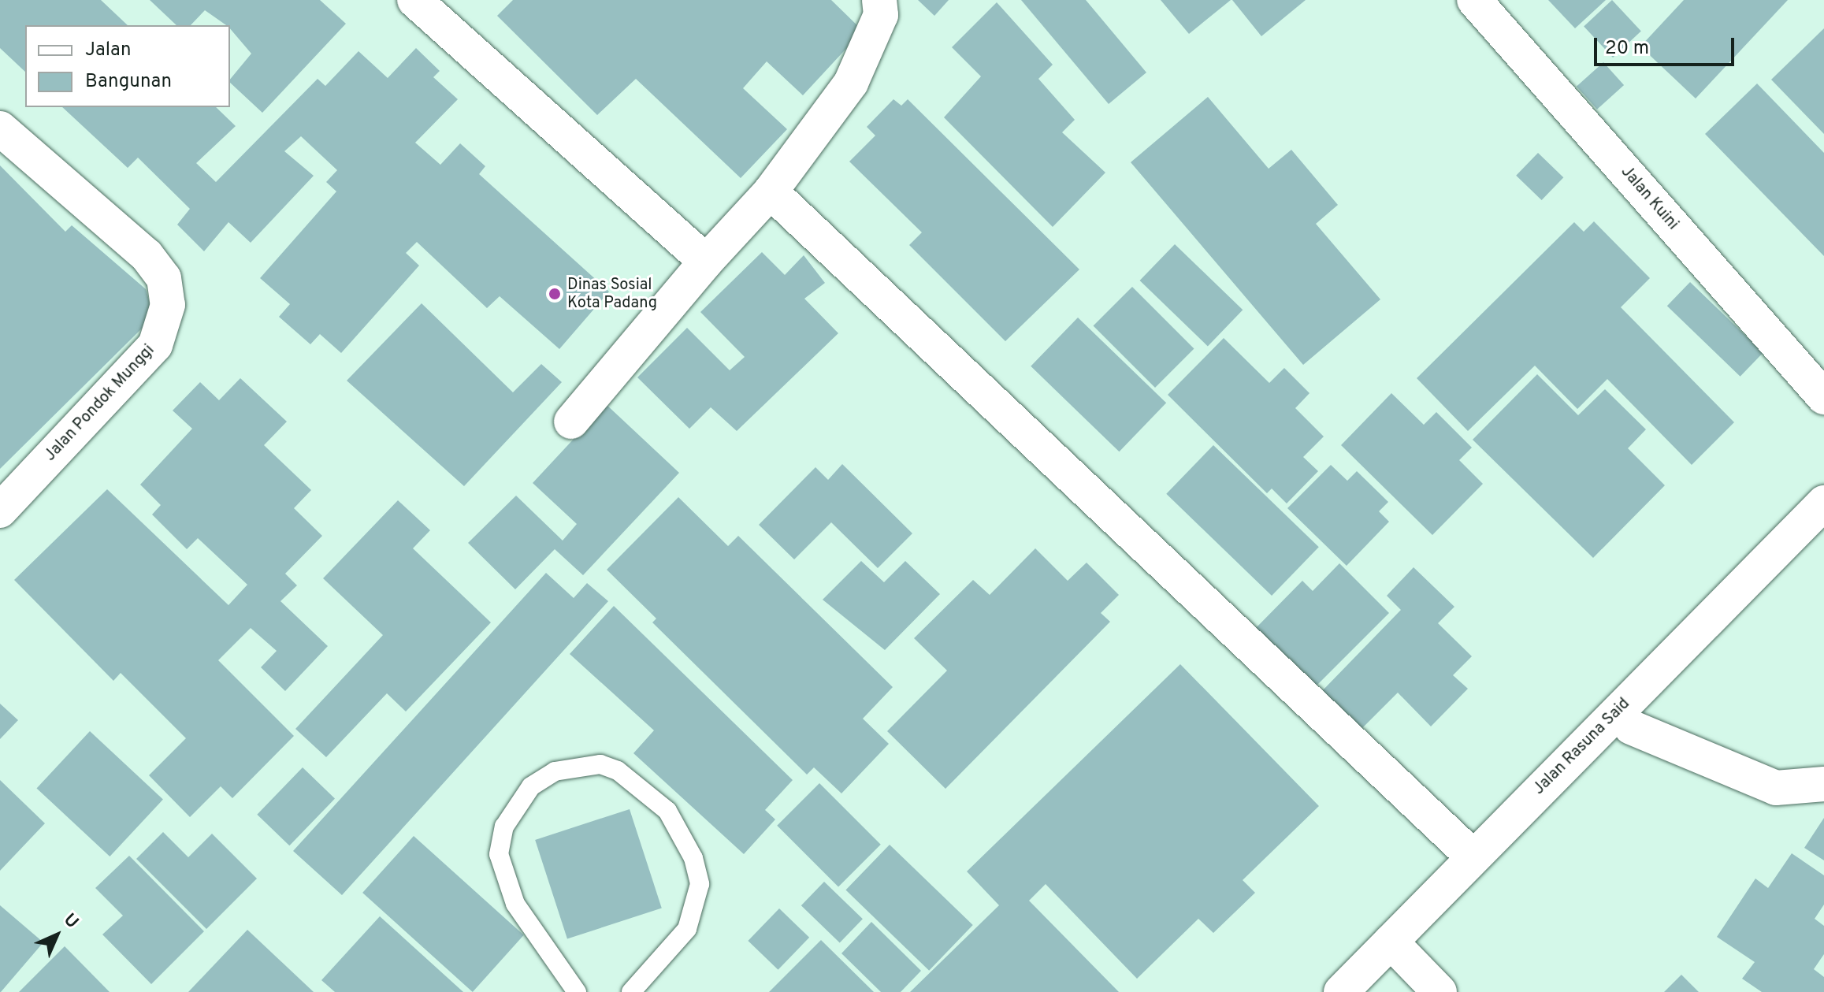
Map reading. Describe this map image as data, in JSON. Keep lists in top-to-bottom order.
{
  "streets": {
    "street": ["Jalan Kuini", "Jalan Pondok Munggi", "Jalan Rasuna Said"]
  },
  "places": ["Dinas Sosial Kota Padang"],
  "legend": ["Jalan", "Bangunan"],
  "scale_bar": "20 m",
  "north": "top right"
}
